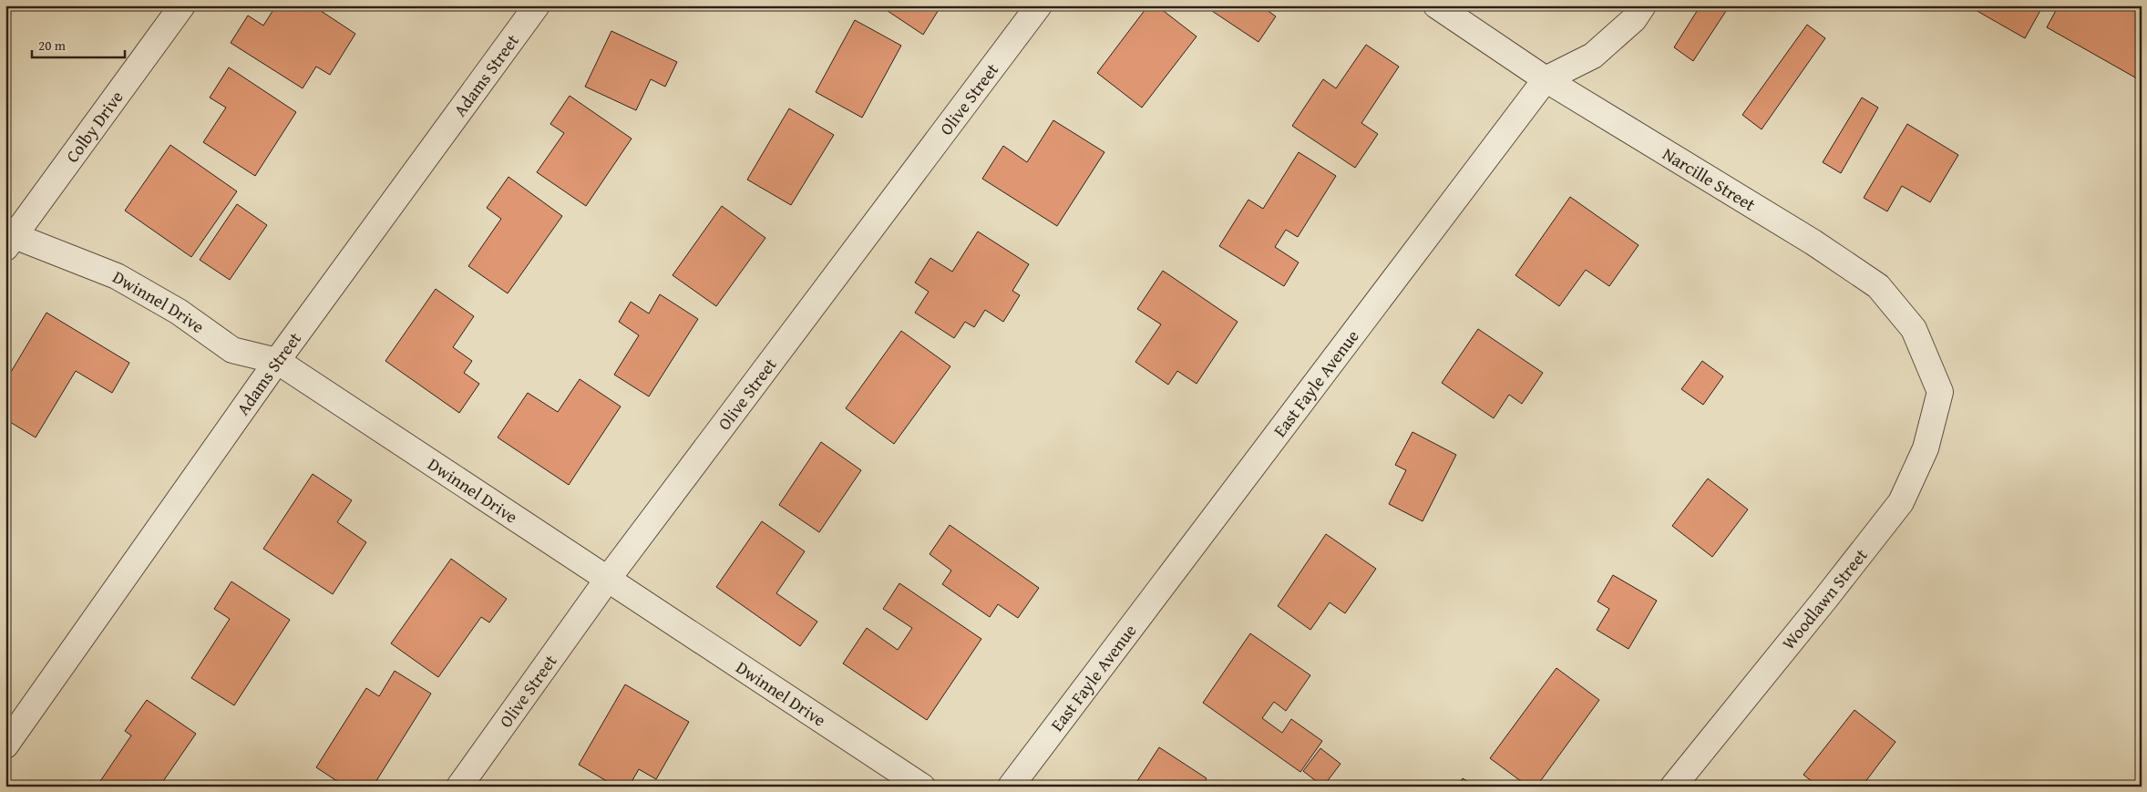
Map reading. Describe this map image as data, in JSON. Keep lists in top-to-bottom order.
{
  "streets": {
    "street": [
      "Adams Street",
      "Olive Street",
      "Colby Drive",
      "Narcille Street",
      "Dwinnel Drive",
      "East Fayle Avenue",
      "Woodlawn Street"
    ]
  },
  "crossings": [
    ["Adams Street", "Dwinnel Drive"],
    ["Olive Street", "Dwinnel Drive"],
    ["Colby Drive", "Dwinnel Drive"],
    ["Narcille Street", "East Fayle Avenue"],
    ["Narcille Street", "Woodlawn Street"]
  ],
  "scale_bar": "20 m"
}
